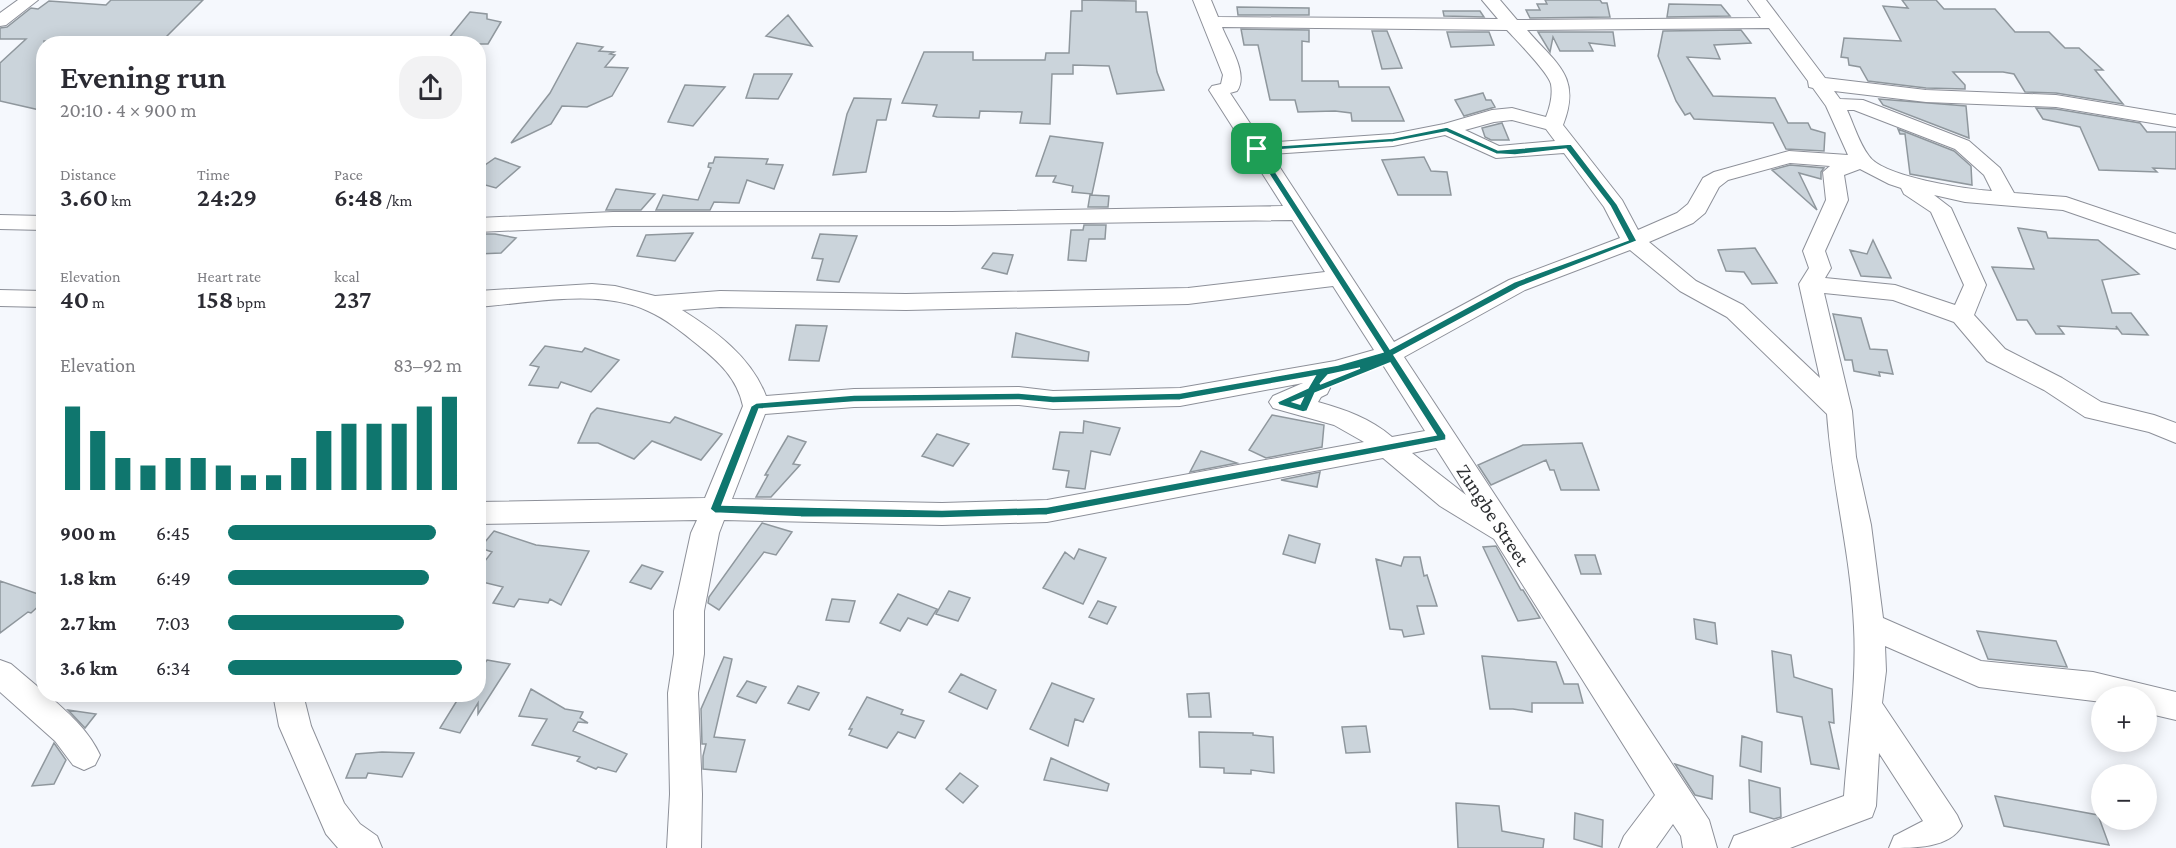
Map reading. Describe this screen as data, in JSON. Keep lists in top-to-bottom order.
{
  "streets": {
    "street": ["Zungbe Street"]
  },
  "page": {
    "heading": ["Evening run", "20:10 · 4 × 900 m"],
    "stats": [
      ["Distance", "3.60 km"],
      ["Time", "24:29"],
      ["Pace", "6:48 /km"],
      ["Elevation", "40 m"],
      ["Heart rate", "158 bpm"],
      ["kcal", "237"]
    ],
    "chart": ["Elevation", "83–92 m"],
    "list": [
      {
        "name": "900 m",
        "note": "6:45"
      },
      {
        "name": "1.8 km",
        "note": "6:49"
      },
      {
        "name": "2.7 km",
        "note": "7:03"
      },
      {
        "name": "3.6 km",
        "note": "6:34"
      }
    ],
    "map_buttons": ["+", "−"]
  }
}
